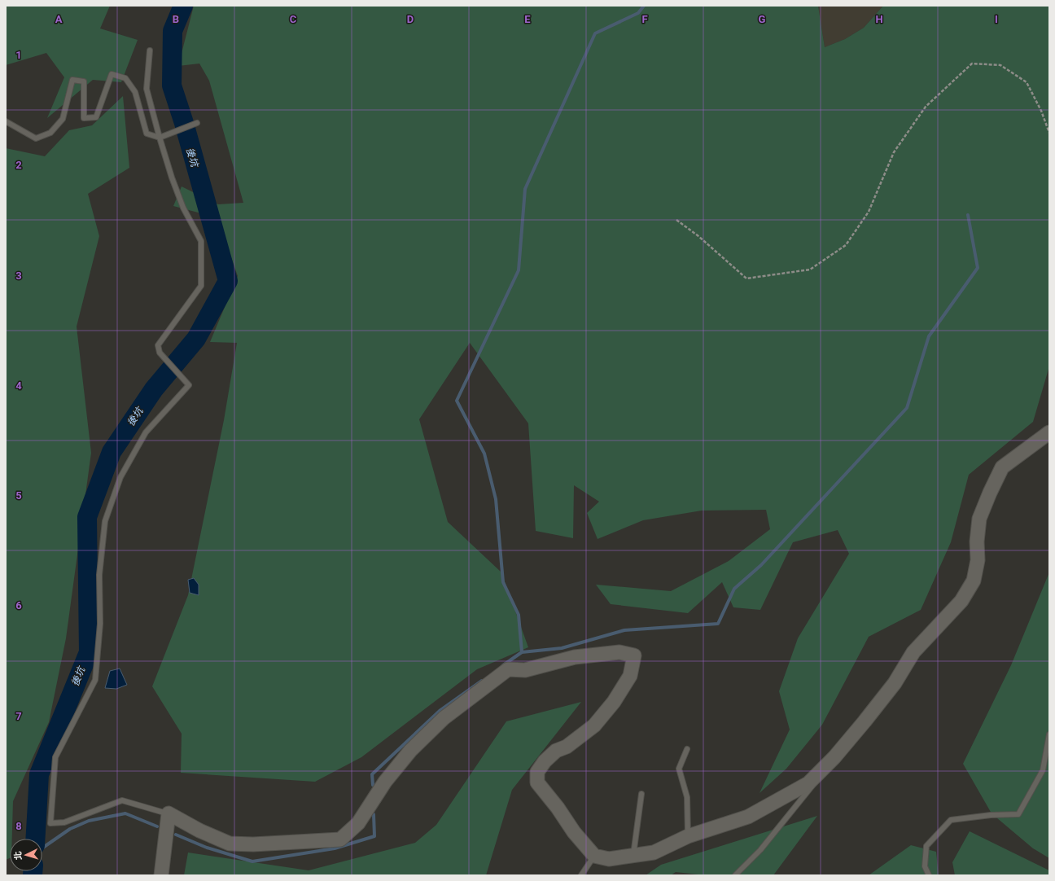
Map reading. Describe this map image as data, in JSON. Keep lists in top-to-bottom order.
{
  "water": ["後坑"],
  "north": "left",
  "grid": {
    "columns": [
      "A",
      "B",
      "C",
      "D",
      "E",
      "F",
      "G",
      "H",
      "I"
    ],
    "rows": [
      "1",
      "2",
      "3",
      "4",
      "5",
      "6",
      "7",
      "8"
    ]
  }
}
